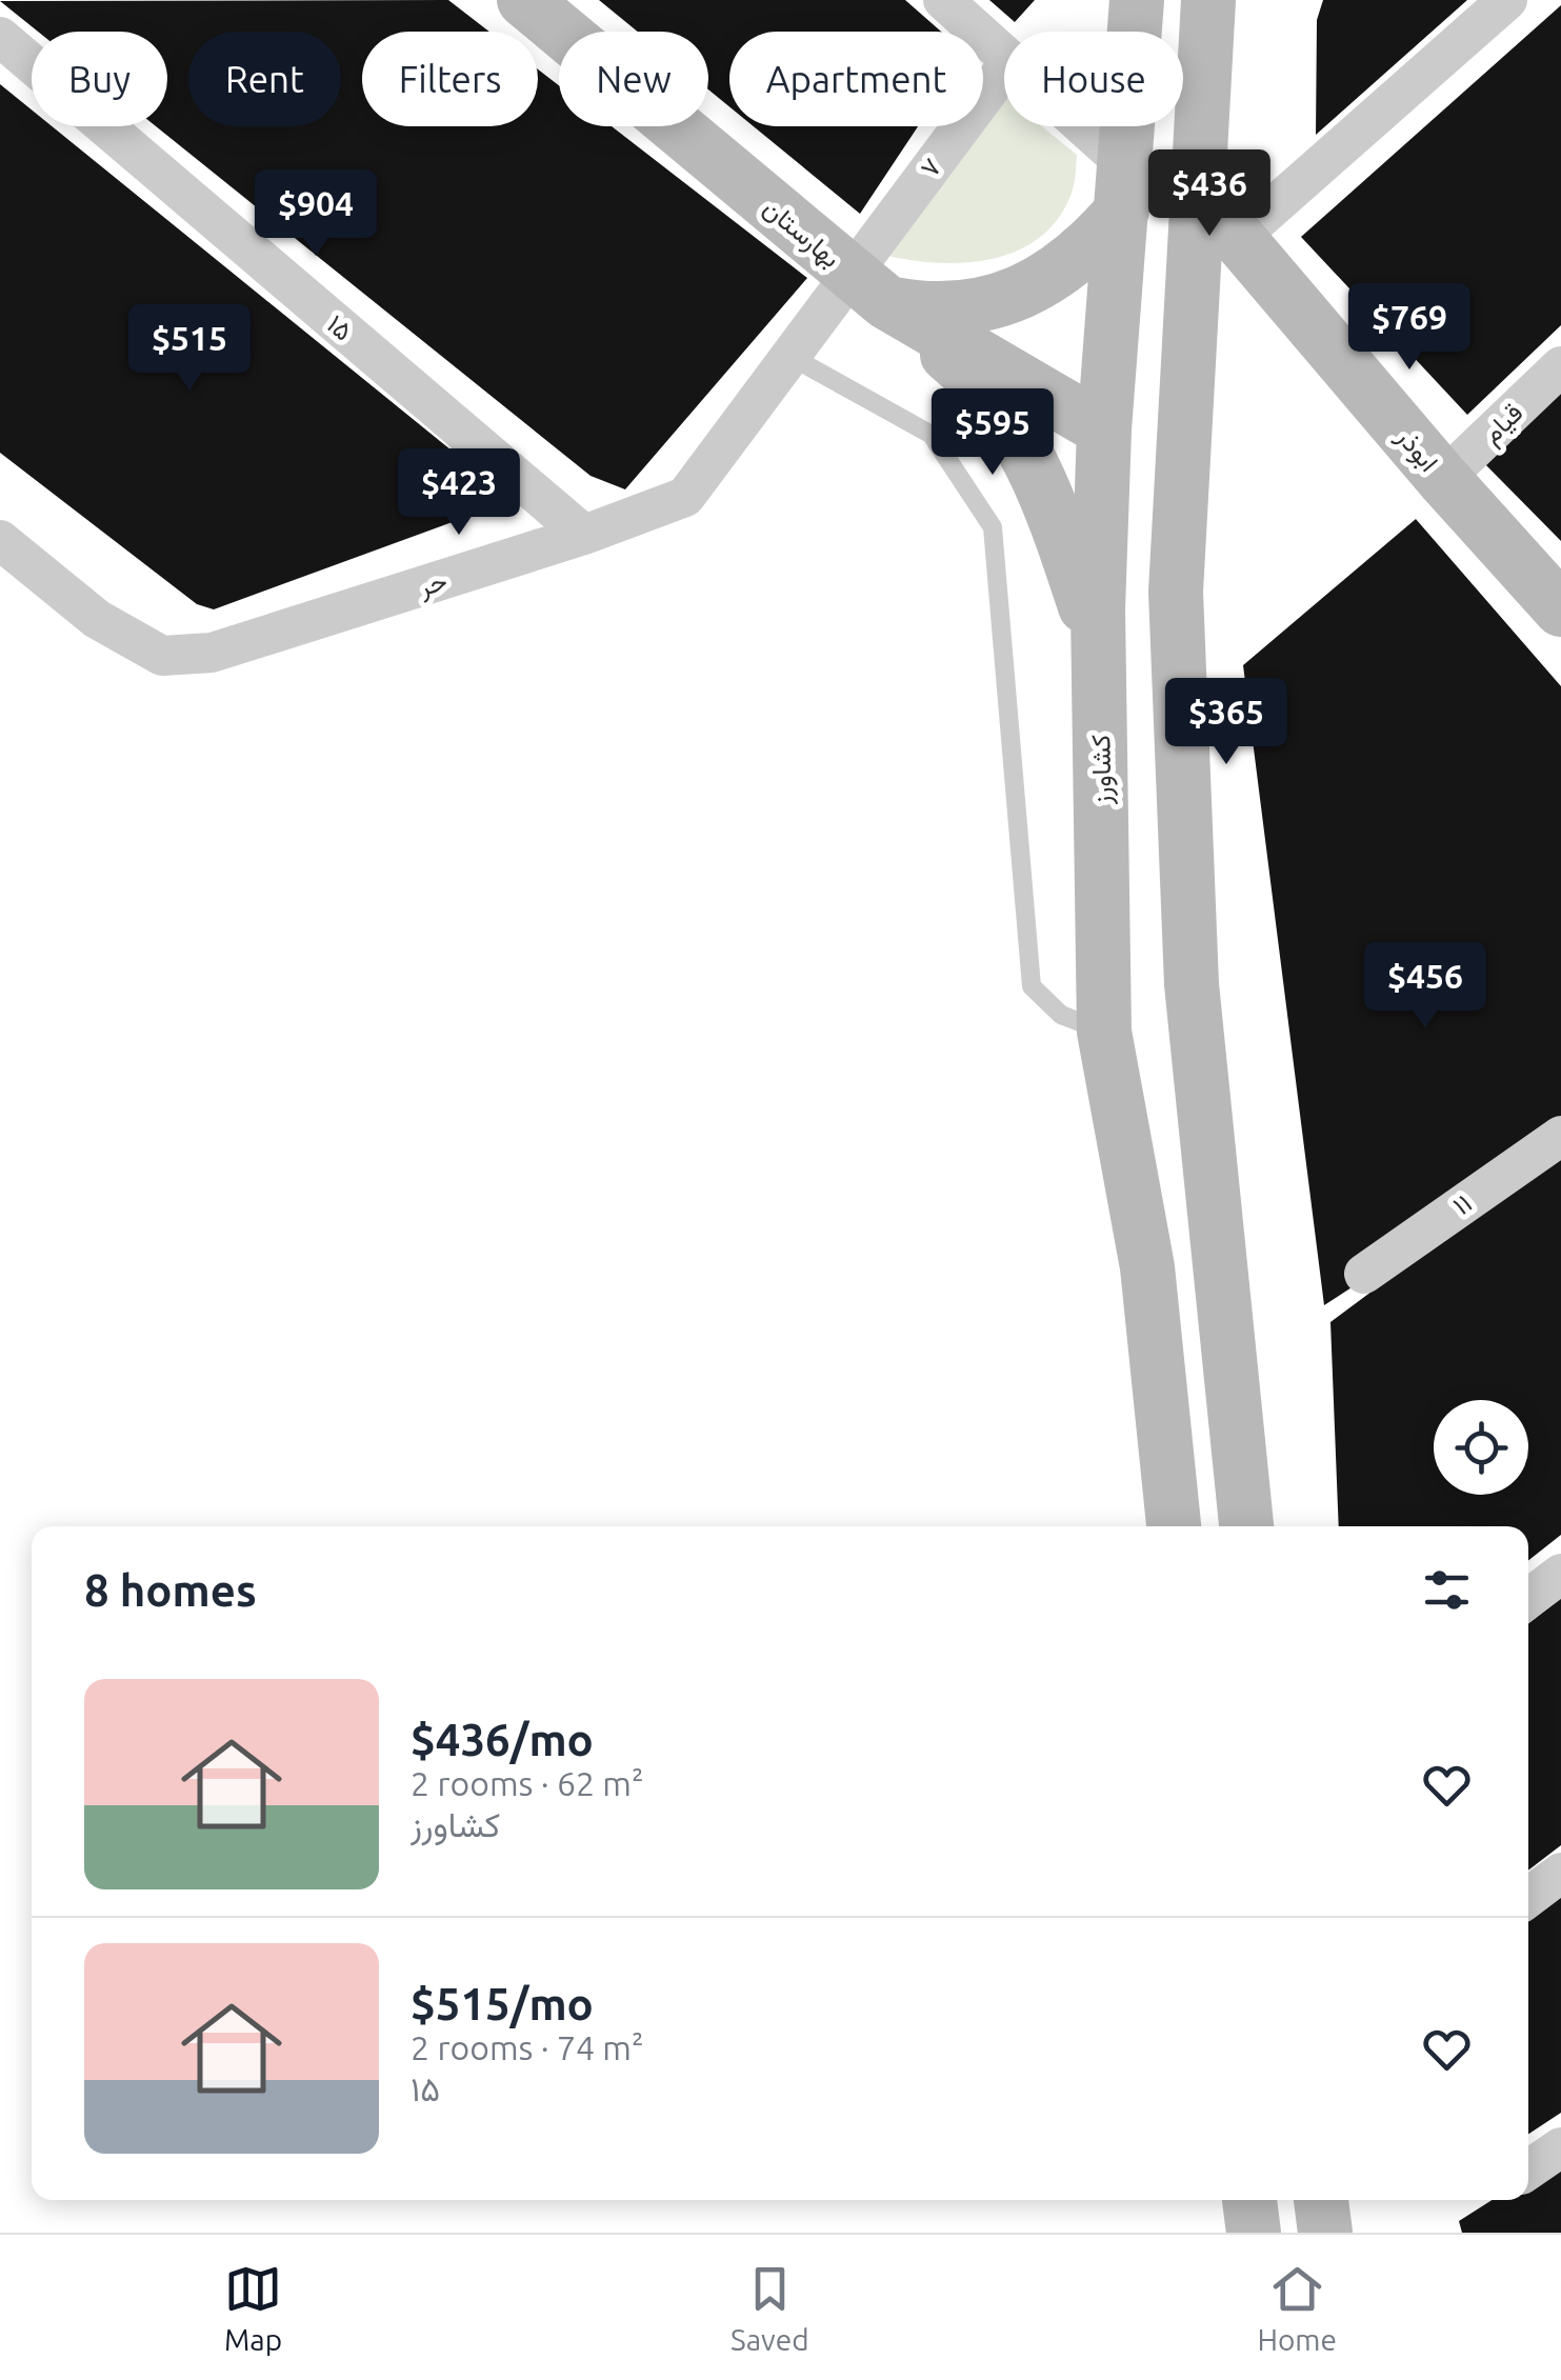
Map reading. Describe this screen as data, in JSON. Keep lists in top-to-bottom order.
{
  "streets": {
    "main road": ["بهارستان", "ابوذر", "کشاورز"],
    "street": [
      "۷",
      "۱۵",
      "قیام",
      "حر",
      "۱۱"
    ]
  },
  "crossings": [
    ["۷", "بهارستان"],
    ["۷", "حر"],
    ["بهارستان", "حر"],
    ["بهارستان", "کشاورز"],
    ["۱۵", "حر"],
    ["قیام", "ابوذر"]
  ],
  "page": {
    "chip": [
      "Buy",
      "Rent",
      "Filters",
      "New",
      "Apartment",
      "House"
    ],
    "price": [
      "$436",
      "$904",
      "$769",
      "$515",
      "$595",
      "$423",
      "$365",
      "$456"
    ],
    "heading": "8 homes",
    "list": [
      {
        "name": "$436/mo",
        "note": "2 rooms · 62 m² · کشاورز"
      },
      {
        "name": "$515/mo",
        "note": "2 rooms · 74 m² · ۱۵"
      }
    ],
    "tabs": ["Map", "Saved", "Home"]
  }
}
